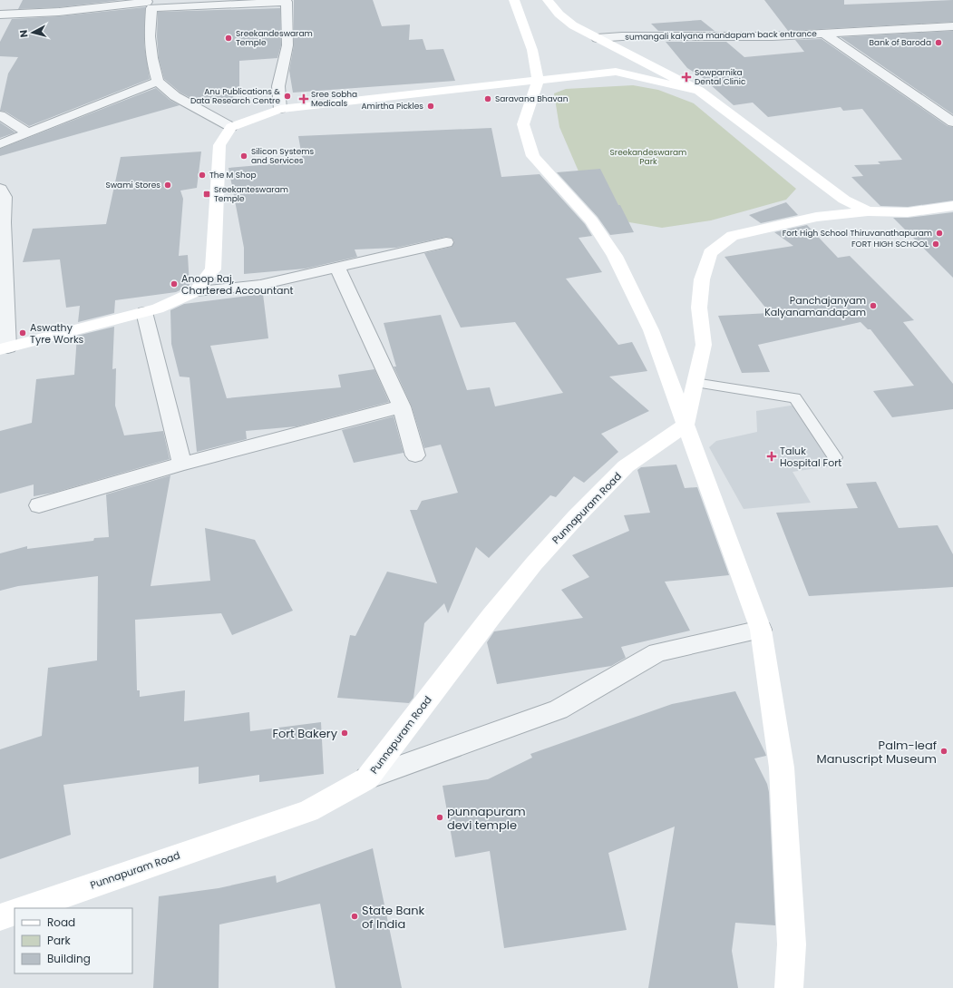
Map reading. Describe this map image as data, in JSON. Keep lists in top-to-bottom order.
{
  "streets": {
    "street": ["sumangali kalyana mandapam back entrance", "Punnapuram Road"]
  },
  "parks": ["Sreekandeswaram Park"],
  "places": {
    "other": [
      "Sreekandeswaram Temple",
      "Bank of Baroda",
      "Anu Publications & Data Research Centre",
      "Saravana Bhavan",
      "Amirtha Pickles",
      "Silicon Systems and Services",
      "The M Shop",
      "Swami Stores",
      "Fort High School Thiruvanathapuram",
      "FORT HIGH SCHOOL",
      "Anoop Raj, Chartered Accountant",
      "Panchajanyam Kalyanamandapam",
      "Aswathy Tyre Works",
      "Fort Bakery",
      "Palm-leaf Manuscript Museum",
      "punnapuram devi temple",
      "State Bank of India"
    ],
    "health": ["Sowparnika Dental Clinic", "Sree Sobha Medicals", "Taluk Hospital Fort"],
    "transit": ["Sreekanteswaram Temple"]
  },
  "legend": ["Road", "Park", "Building"],
  "north": "left"
}
